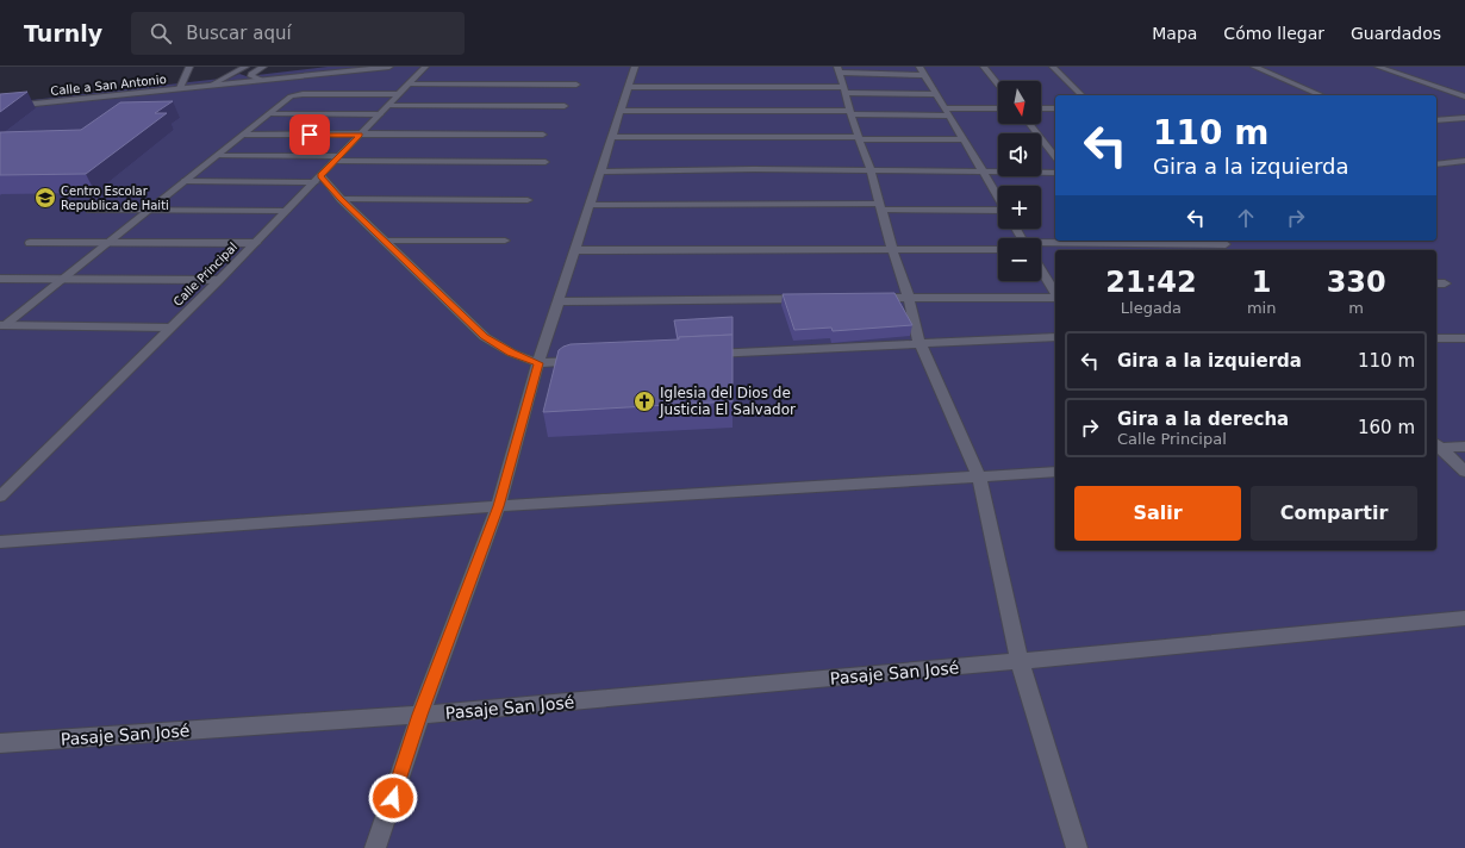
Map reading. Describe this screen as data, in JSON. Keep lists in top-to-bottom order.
{
  "streets": {
    "street": ["Calle a San Antonio", "Calle Principal", "Pasaje San José"]
  },
  "places": {
    "school or university": ["Centro Escolar Republica de Haiti"],
    "church": ["Iglesia del Dios de Justicia El Salvador"]
  },
  "north": "bottom",
  "page": {
    "header": "Turnly",
    "search": "Buscar aquí",
    "nav": ["Mapa", "Cómo llegar", "Guardados"],
    "map_buttons": ["+", "−"],
    "turn": ["110 m", "Gira a la izquierda"],
    "eta": [
      "21:42",
      "Llegada",
      "1",
      "min",
      "330",
      "m"
    ],
    "list": [
      {
        "name": "Gira a la izquierda",
        "value": "110 m"
      },
      {
        "name": "Gira a la derecha",
        "note": "Calle Principal",
        "value": "160 m"
      }
    ],
    "buttons": ["Salir", "Compartir"]
  }
}
